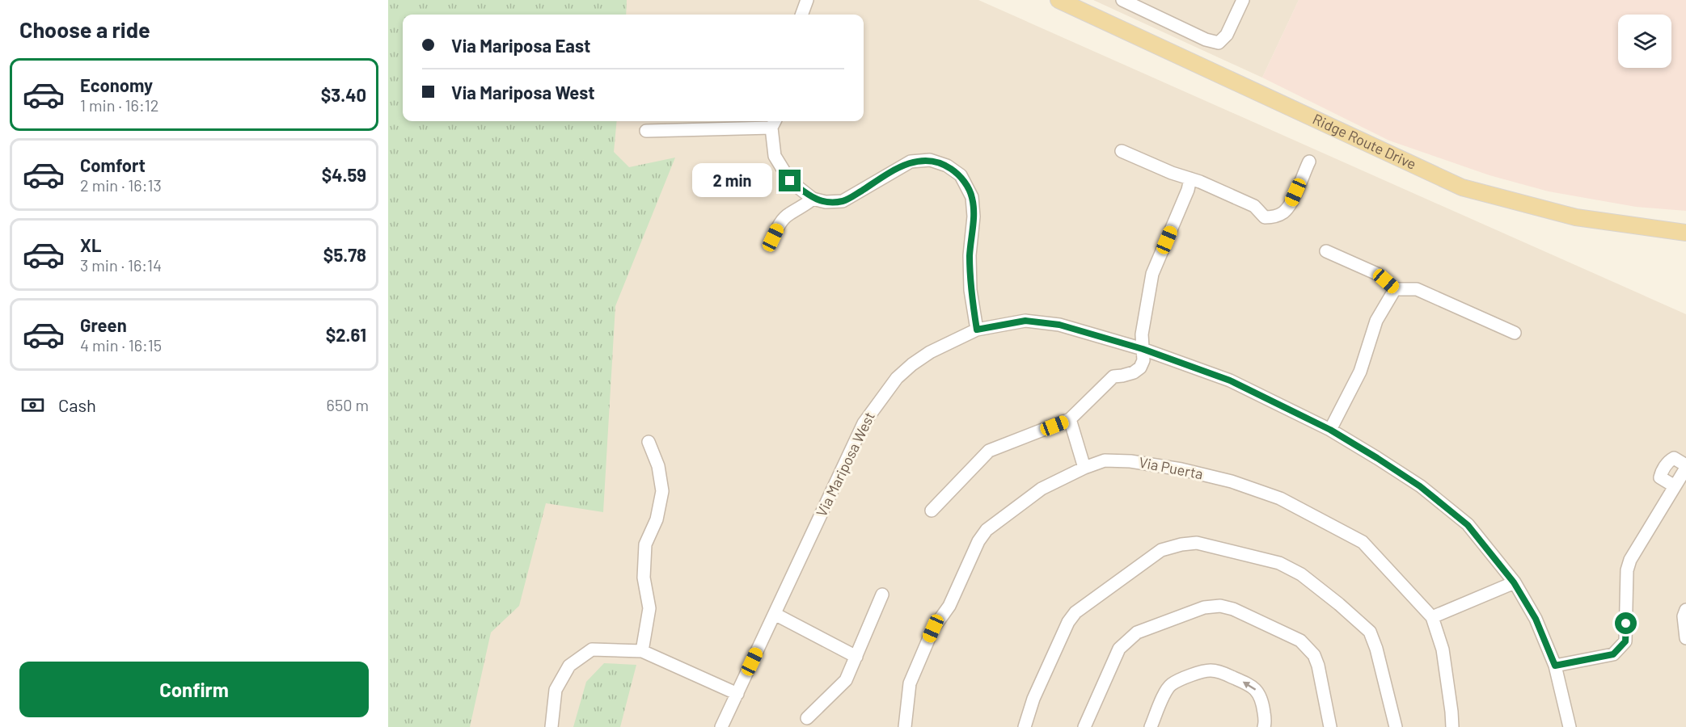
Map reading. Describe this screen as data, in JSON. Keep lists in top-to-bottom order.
{
  "streets": {
    "main road": ["Ridge Route Drive"],
    "street": ["Via Mariposa West", "Via Puerta"]
  },
  "page": {
    "heading": "Choose a ride",
    "banner": ["Via Mariposa East", "Via Mariposa West"],
    "list": [
      {
        "name": "Economy",
        "note": "1 min · 16:12",
        "value": "$3.40"
      },
      {
        "name": "Comfort",
        "note": "2 min · 16:13",
        "value": "$4.59"
      },
      {
        "name": "XL",
        "note": "3 min · 16:14",
        "value": "$5.78"
      },
      {
        "name": "Green",
        "note": "4 min · 16:15",
        "value": "$2.61"
      }
    ],
    "bubble": "2 min",
    "pay": ["Cash", "650 m"],
    "buttons": "Confirm"
  }
}
